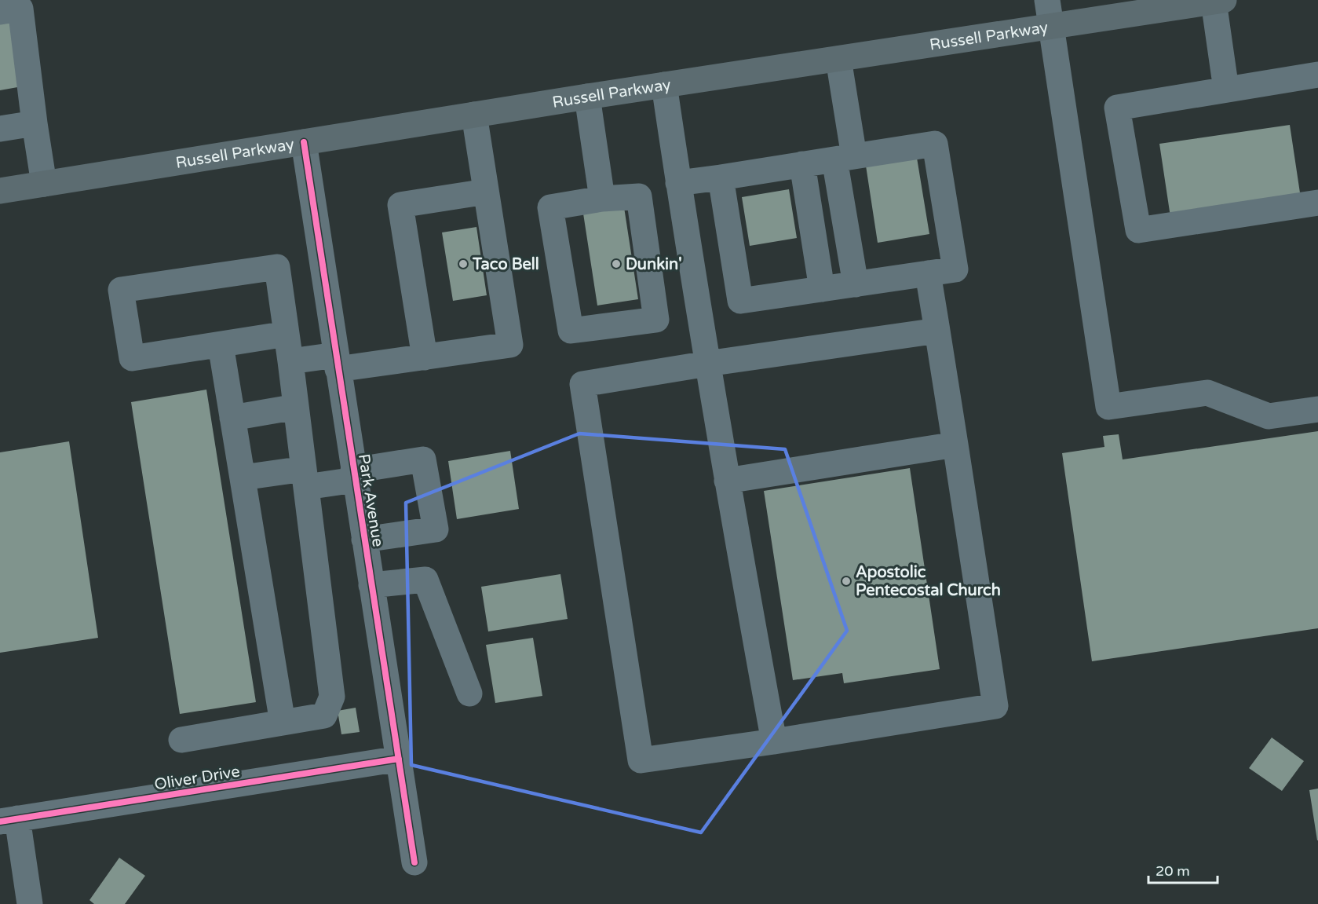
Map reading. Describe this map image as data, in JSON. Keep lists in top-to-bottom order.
{
  "streets": {
    "main road": ["Russell Parkway"],
    "street": ["Park Avenue", "Oliver Drive"]
  },
  "crossings": [
    ["Russell Parkway", "Park Avenue"],
    ["Park Avenue", "Oliver Drive"]
  ],
  "places": ["Taco Bell", "Dunkin'", "Apostolic Pentecostal Church"],
  "scale_bar": "20 m"
}
